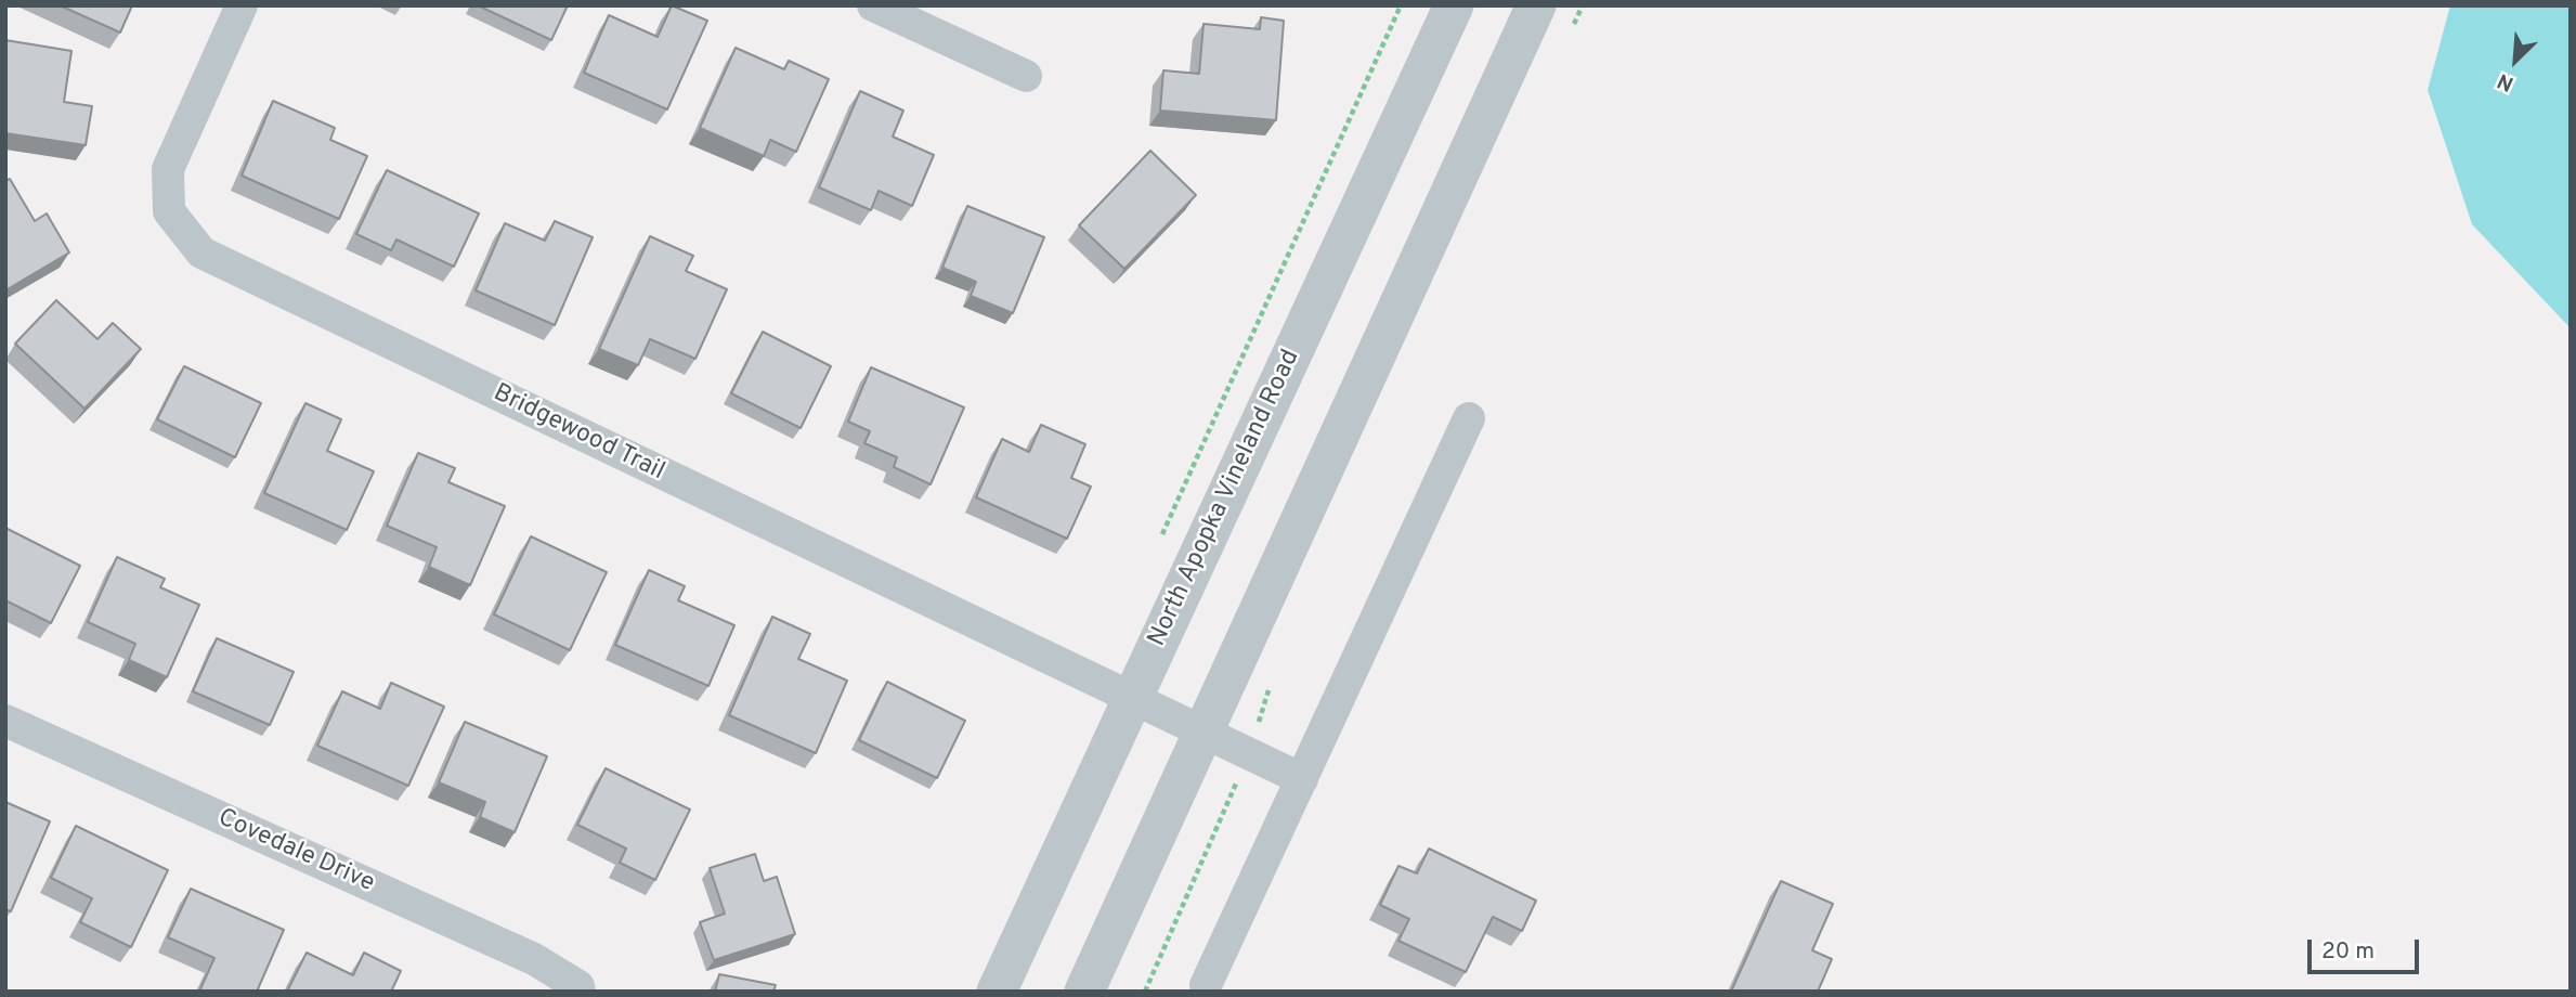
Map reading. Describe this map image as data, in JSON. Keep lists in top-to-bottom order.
{
  "streets": {
    "street": ["Bridgewood Trail", "North Apopka Vineland Road", "Covedale Drive"]
  },
  "crossings": [
    ["Bridgewood Trail", "North Apopka Vineland Road"]
  ],
  "scale_bar": "20 m",
  "north": "bottom left"
}
